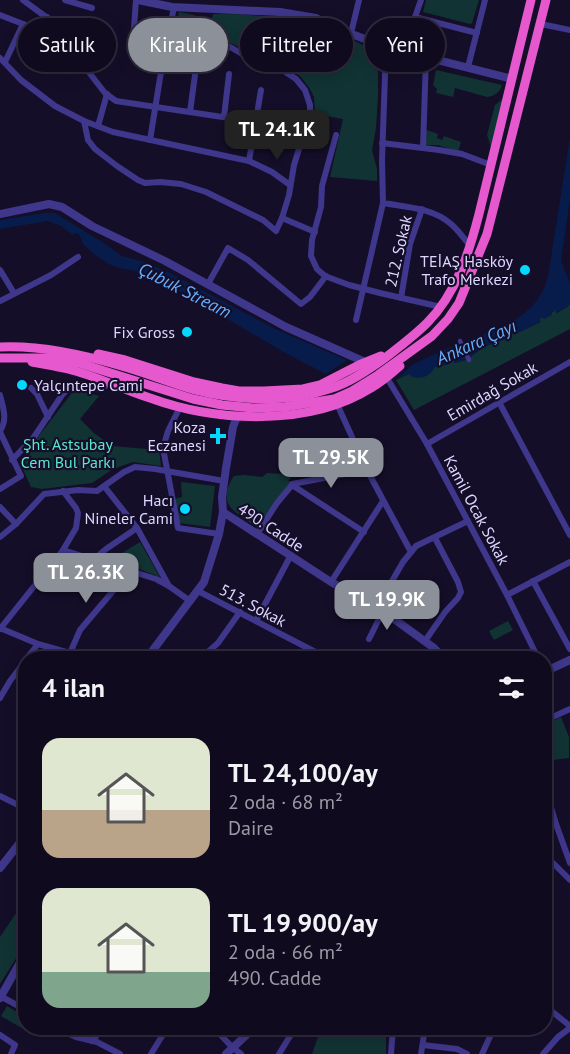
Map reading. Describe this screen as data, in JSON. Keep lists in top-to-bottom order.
{
  "streets": {
    "street": [
      "212. Sokak",
      "Emirdağ Sokak",
      "Kamil Ocak Sokak",
      "490. Cadde",
      "513. Sokak"
    ]
  },
  "crossings": [
    ["Emirdağ Sokak", "Kamil Ocak Sokak"]
  ],
  "water": ["Çubuk Stream", "Ankara Çayı"],
  "parks": ["Şht. Astsubay Cem Bul Parkı"],
  "places": {
    "other": [
      "TEİAŞ Hasköy Trafo Merkezi",
      "Fix Gross",
      "Yalçıntepe Cami",
      "Hacı Nineler Cami"
    ],
    "health": ["Koza Eczanesi"]
  },
  "page": {
    "chip": [
      "Satılık",
      "Kiralık",
      "Filtreler",
      "Yeni"
    ],
    "price": [
      "TL 24.1K",
      "TL 29.5K",
      "TL 26.3K",
      "TL 19.9K"
    ],
    "heading": "4 ilan",
    "list": [
      {
        "name": "TL 24,100/ay",
        "note": "2 oda · 68 m² · Daire"
      },
      {
        "name": "TL 19,900/ay",
        "note": "2 oda · 66 m² · 490. Cadde"
      }
    ]
  }
}
